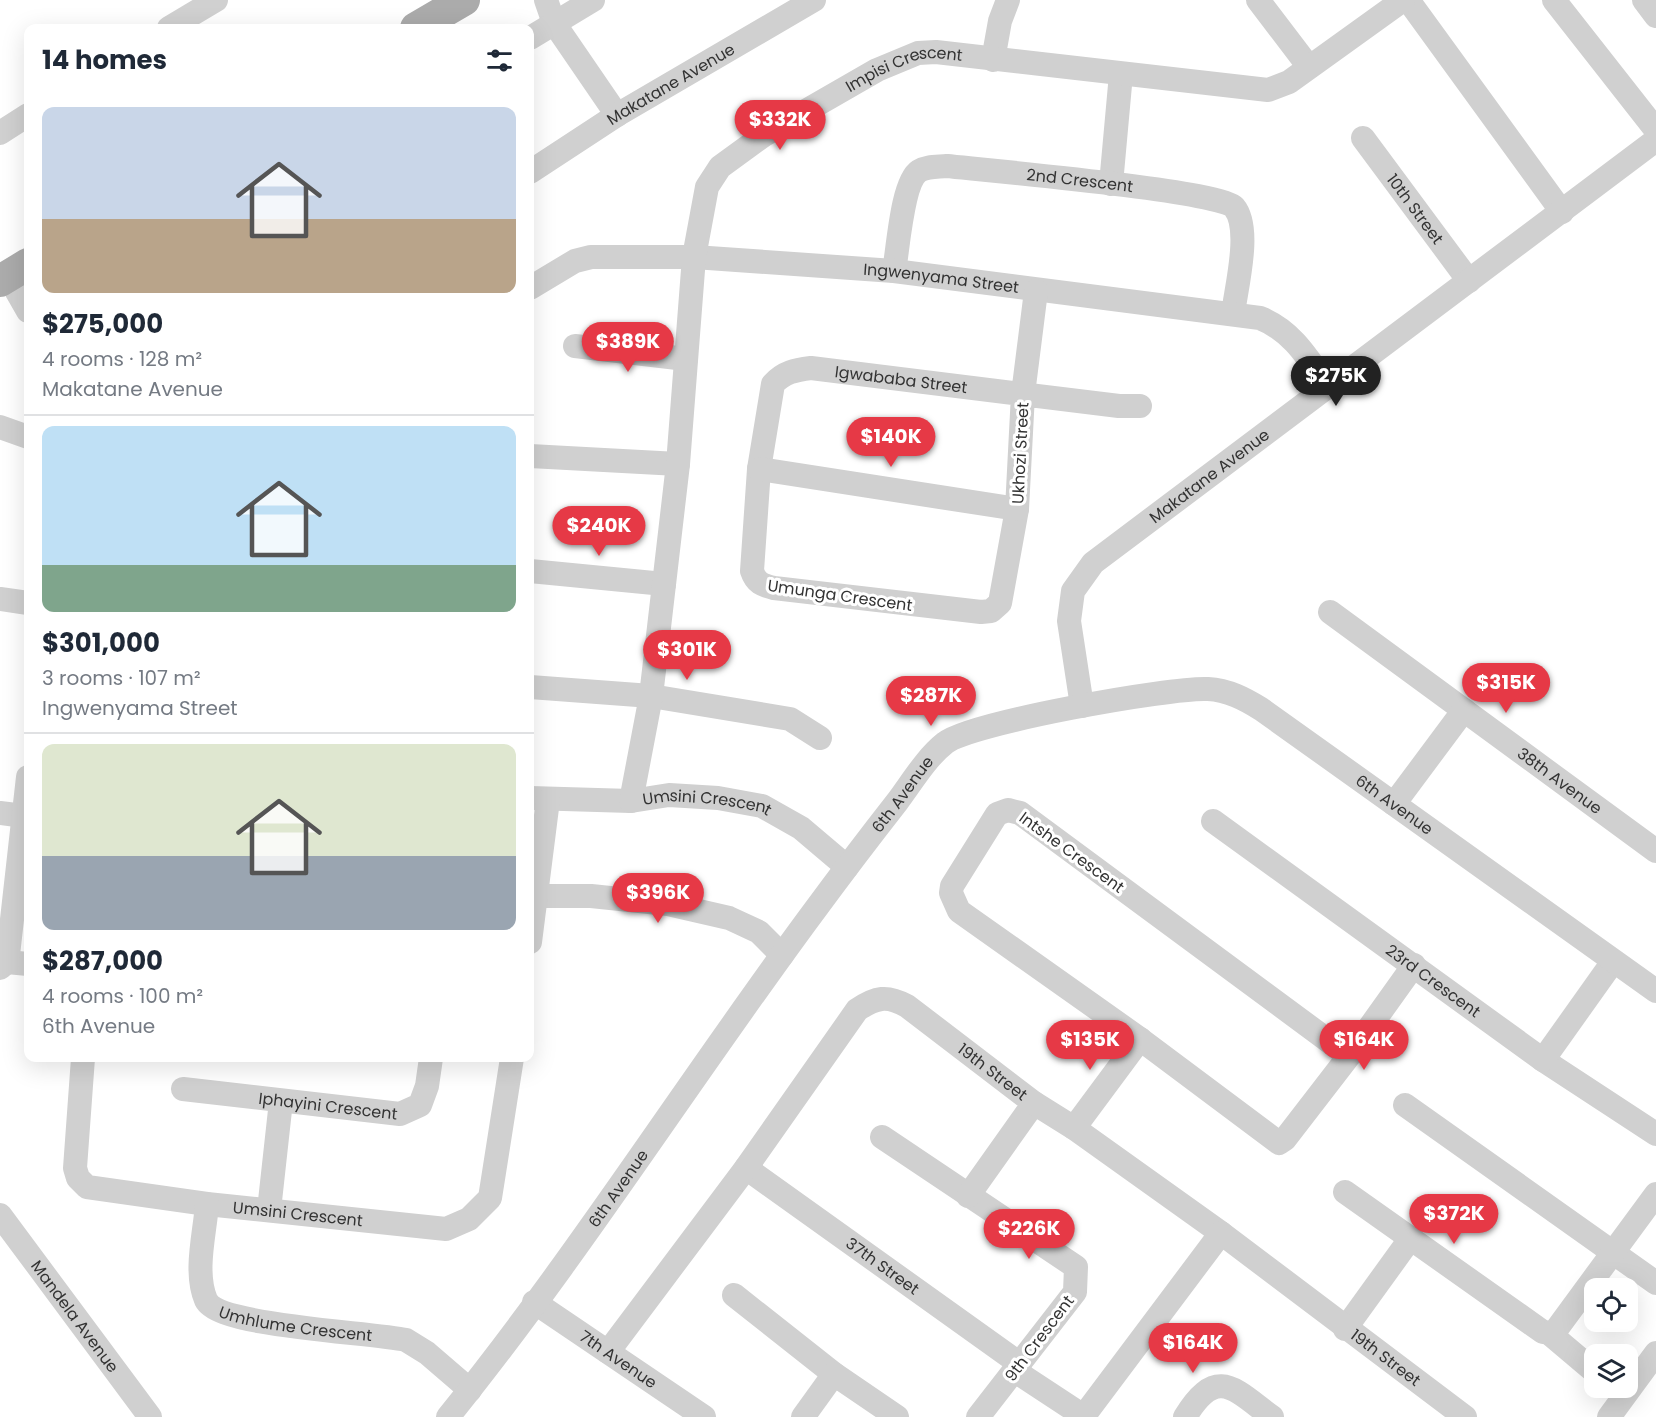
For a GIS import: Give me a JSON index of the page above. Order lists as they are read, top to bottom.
{
  "streets": {
    "street": [
      "Impisi Crescent",
      "Makatane Avenue",
      "2nd Crescent",
      "10th Street",
      "Ingwenyama Street",
      "Igwababa Street",
      "Ukhozi Street",
      "Umunga Crescent",
      "38th Avenue",
      "6th Avenue",
      "Umsini Crescent",
      "Intshe Crescent",
      "23rd Crescent",
      "19th Street",
      "Iphayini Crescent",
      "37th Street",
      "Mandela Avenue",
      "Umhlume Crescent",
      "9th Crescent",
      "7th Avenue"
    ]
  },
  "crossings": [
    ["Impisi Crescent", "Ingwenyama Street"],
    ["Impisi Crescent", "Umsini Crescent"],
    ["Makatane Avenue", "10th Street"],
    ["Makatane Avenue", "Ingwenyama Street"],
    ["Makatane Avenue", "6th Avenue"],
    ["2nd Crescent", "Ingwenyama Street"],
    ["Ingwenyama Street", "Ukhozi Street"],
    ["Igwababa Street", "Ukhozi Street"],
    ["Igwababa Street", "Umunga Crescent"],
    ["Ukhozi Street", "Umunga Crescent"],
    ["6th Avenue", "Umsini Crescent"],
    ["6th Avenue", "Umhlume Crescent"],
    ["6th Avenue", "7th Avenue"],
    ["Umsini Crescent", "Umhlume Crescent"],
    ["19th Street", "37th Street"],
    ["19th Street", "7th Avenue"],
    ["37th Street", "9th Crescent"]
  ],
  "page": {
    "heading": "14 homes",
    "list": [
      {
        "name": "$275,000",
        "note": "4 rooms · 128 m² · Makatane Avenue"
      },
      {
        "name": "$301,000",
        "note": "3 rooms · 107 m² · Ingwenyama Street"
      },
      {
        "name": "$287,000",
        "note": "4 rooms · 100 m² · 6th Avenue"
      }
    ],
    "price": [
      "$332K",
      "$389K",
      "$275K",
      "$140K",
      "$240K",
      "$301K",
      "$315K",
      "$287K",
      "$396K",
      "$135K",
      "$164K",
      "$372K",
      "$226K",
      "$164K"
    ]
  }
}
